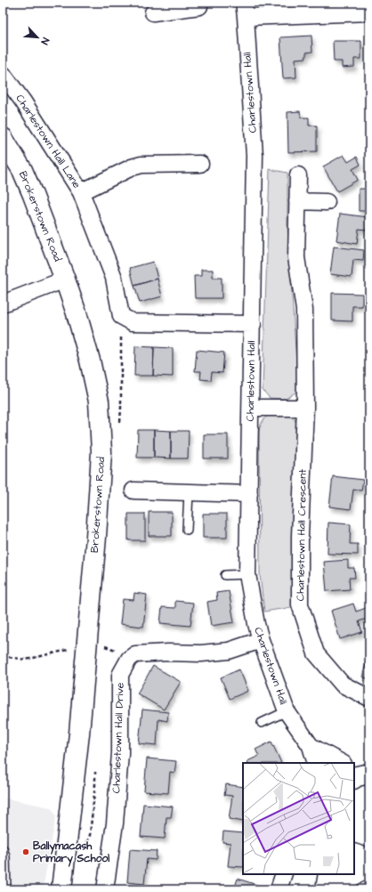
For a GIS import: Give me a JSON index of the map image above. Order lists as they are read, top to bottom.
{
  "streets": {
    "street": [
      "Charlestown Hall",
      "Charlestown Hall Lane",
      "Brokerstown Road",
      "Charlestown Hall Crescent",
      "Charlestown Hall Drive"
    ]
  },
  "crossings": [
    ["Charlestown Hall", "Charlestown Hall Lane"],
    ["Charlestown Hall", "Charlestown Hall Drive"]
  ],
  "places": ["Ballymacash Primary School"],
  "north": "bottom right"
}
